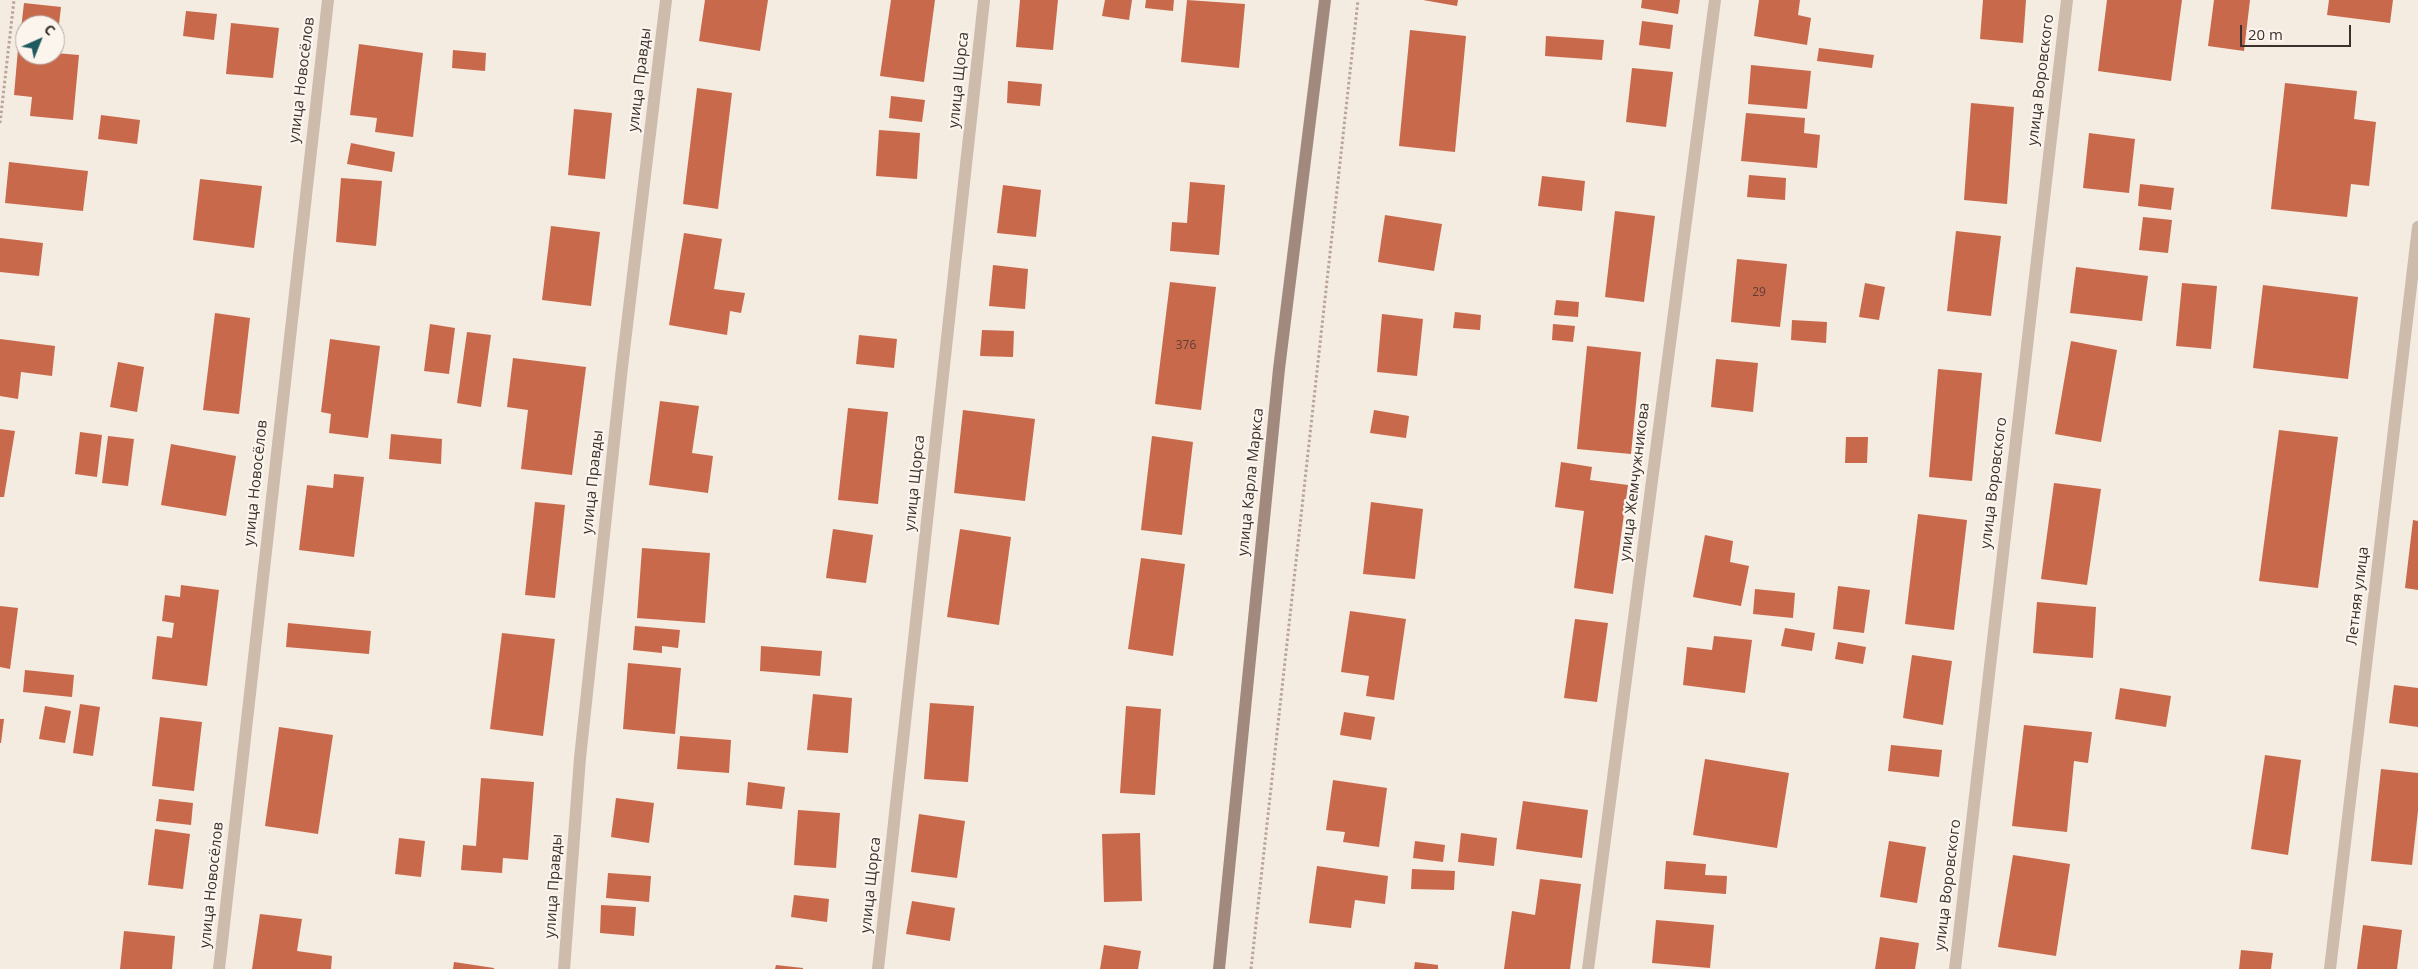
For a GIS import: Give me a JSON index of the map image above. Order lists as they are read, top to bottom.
{
  "streets": {
    "main road": ["улица Карла Маркса"],
    "street": [
      "улица Новосёлов",
      "улица Правды",
      "улица Щорса",
      "улица Воровского",
      "улица Жемчужникова",
      "Летняя улица"
    ]
  },
  "house_numbers": ["29", "376"],
  "scale_bar": "20 m",
  "north": "top right"
}
